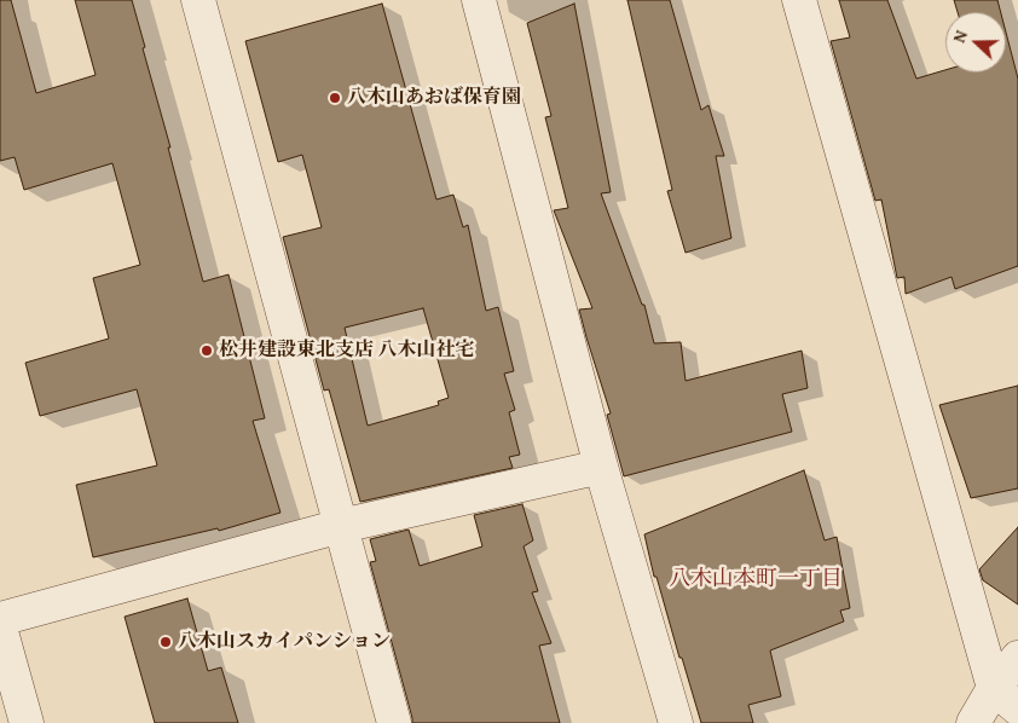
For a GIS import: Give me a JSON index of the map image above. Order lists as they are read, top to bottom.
{
  "districts": ["八木山本町一丁目"],
  "places": ["八木山あおば保育園", "松井建設東北支店 八木山社宅", "八木山スカイパンション"],
  "north": "left"
}
